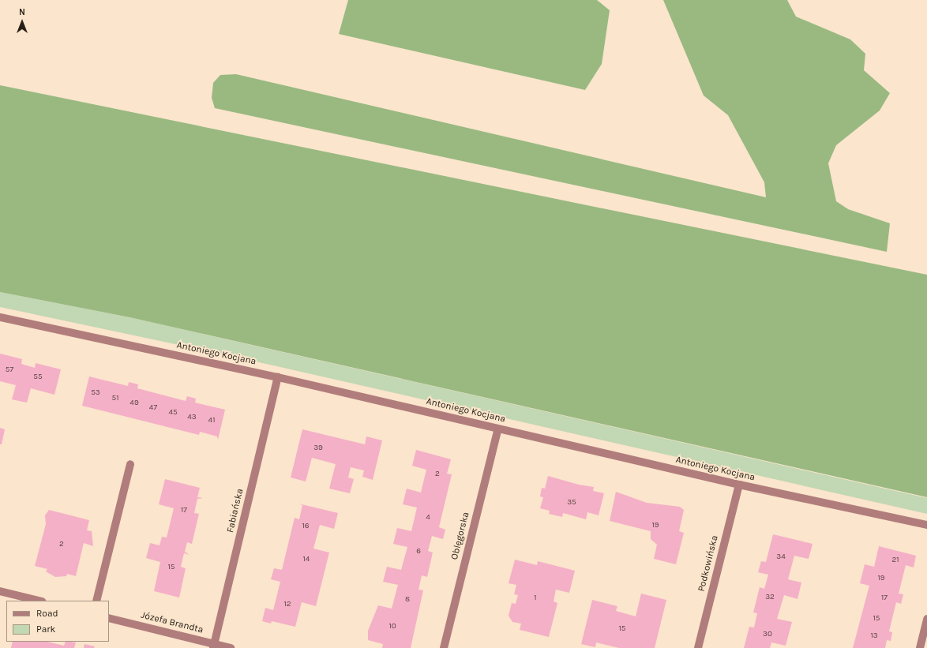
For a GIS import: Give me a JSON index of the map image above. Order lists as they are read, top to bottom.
{
  "streets": {
    "street": [
      "Antoniego Kocjana",
      "Fabiańska",
      "Oblęgorska",
      "Podkowińska",
      "Józefa Brandta"
    ]
  },
  "crossings": [
    ["Antoniego Kocjana", "Fabiańska"],
    ["Antoniego Kocjana", "Oblęgorska"],
    ["Antoniego Kocjana", "Podkowińska"],
    ["Fabiańska", "Józefa Brandta"]
  ],
  "house_numbers": [
    "57",
    "55",
    "53",
    "51",
    "49",
    "47",
    "45",
    "43",
    "41",
    "39",
    "2",
    "35",
    "17",
    "4",
    "19",
    "16",
    "2",
    "6",
    "34",
    "14",
    "21",
    "15",
    "19",
    "32",
    "1",
    "17",
    "8",
    "12",
    "15",
    "10",
    "15",
    "30",
    "13"
  ],
  "legend": ["Road", "Park"],
  "north": "top"
}
